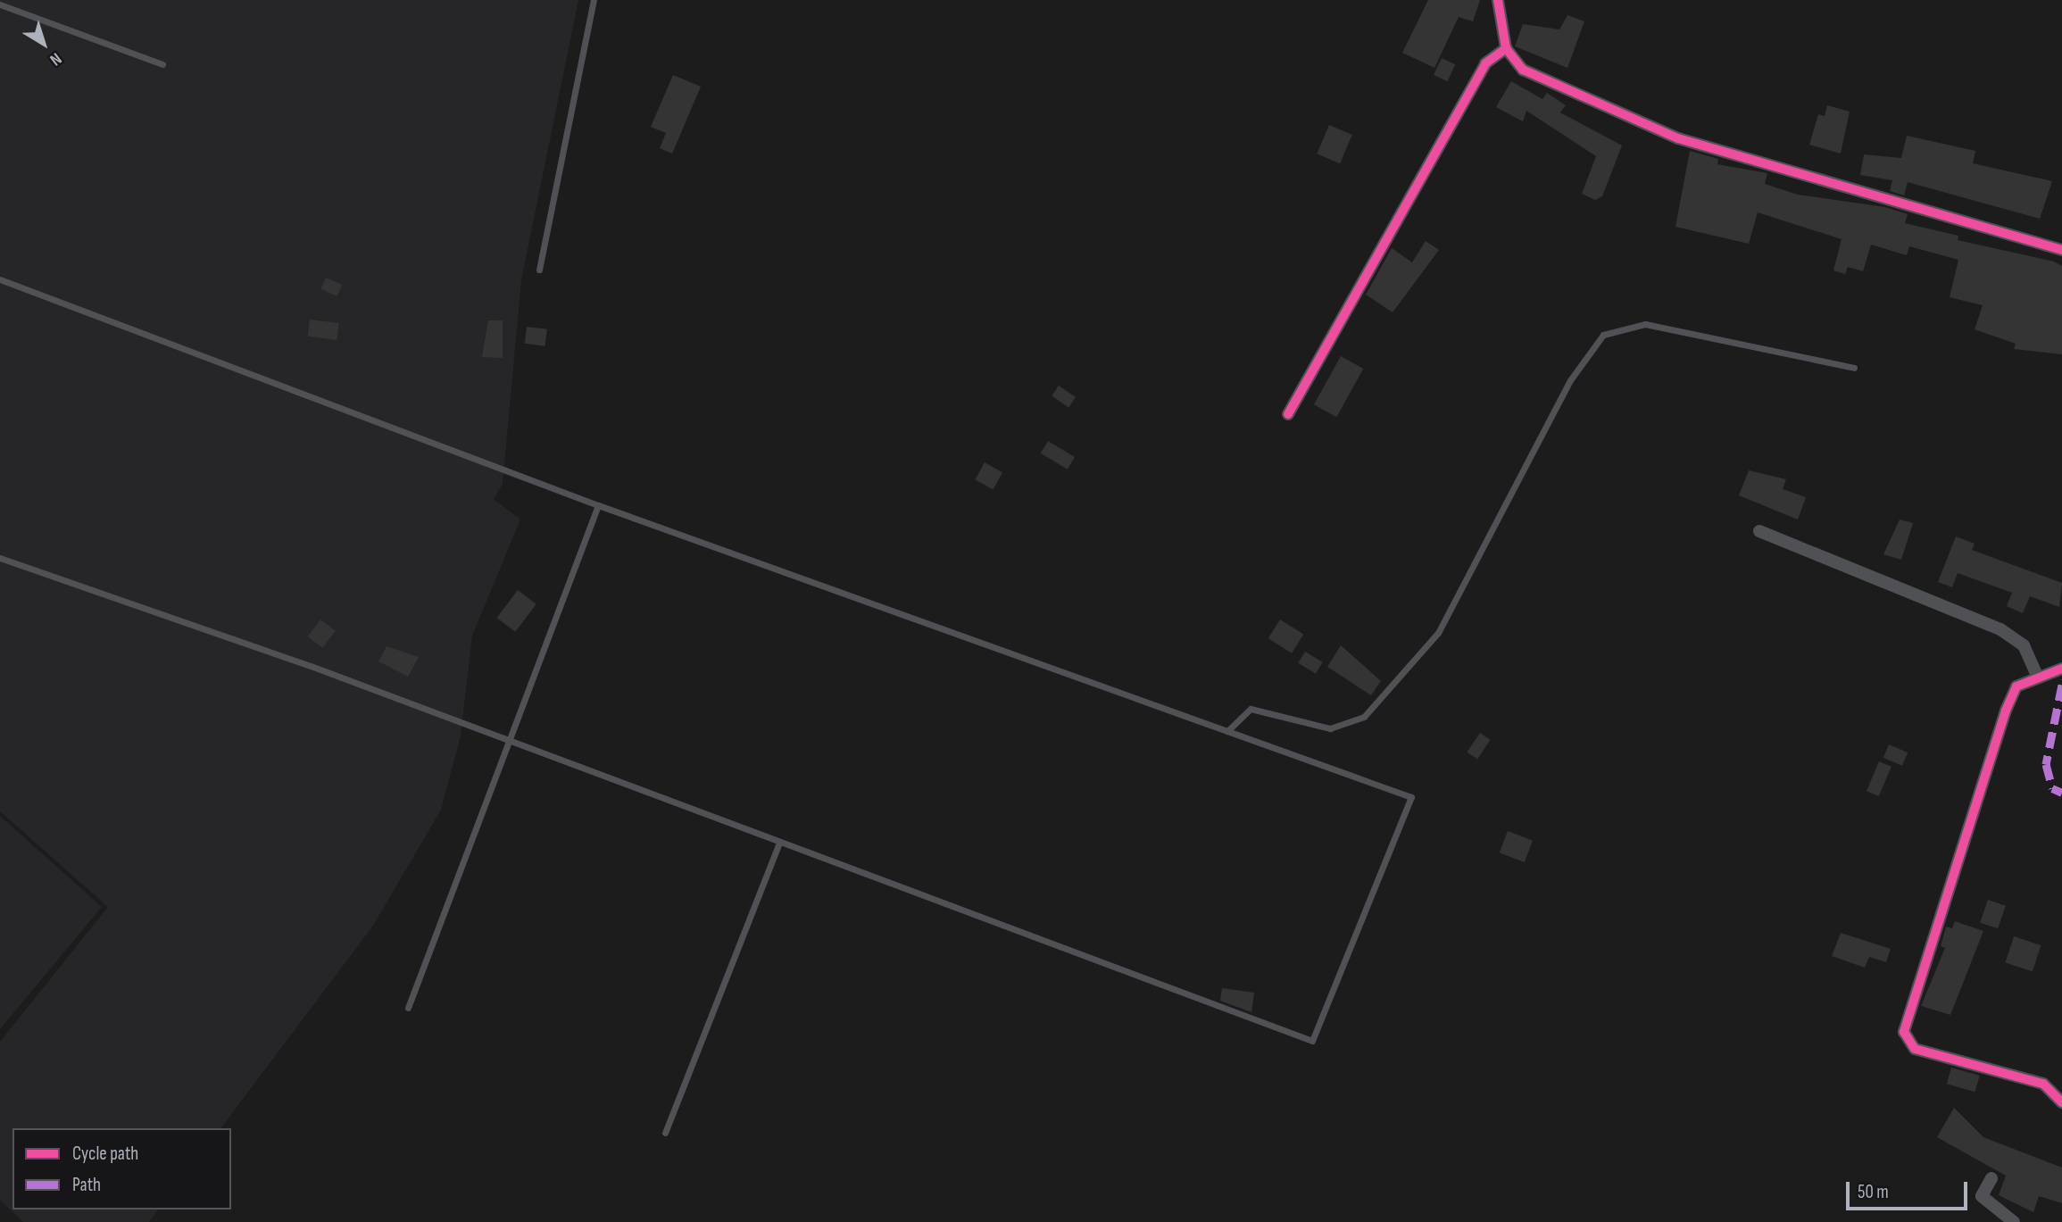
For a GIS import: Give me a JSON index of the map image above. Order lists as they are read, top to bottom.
{
  "legend": ["Cycle path", "Path"],
  "scale_bar": "50 m",
  "north": "bottom right"
}
